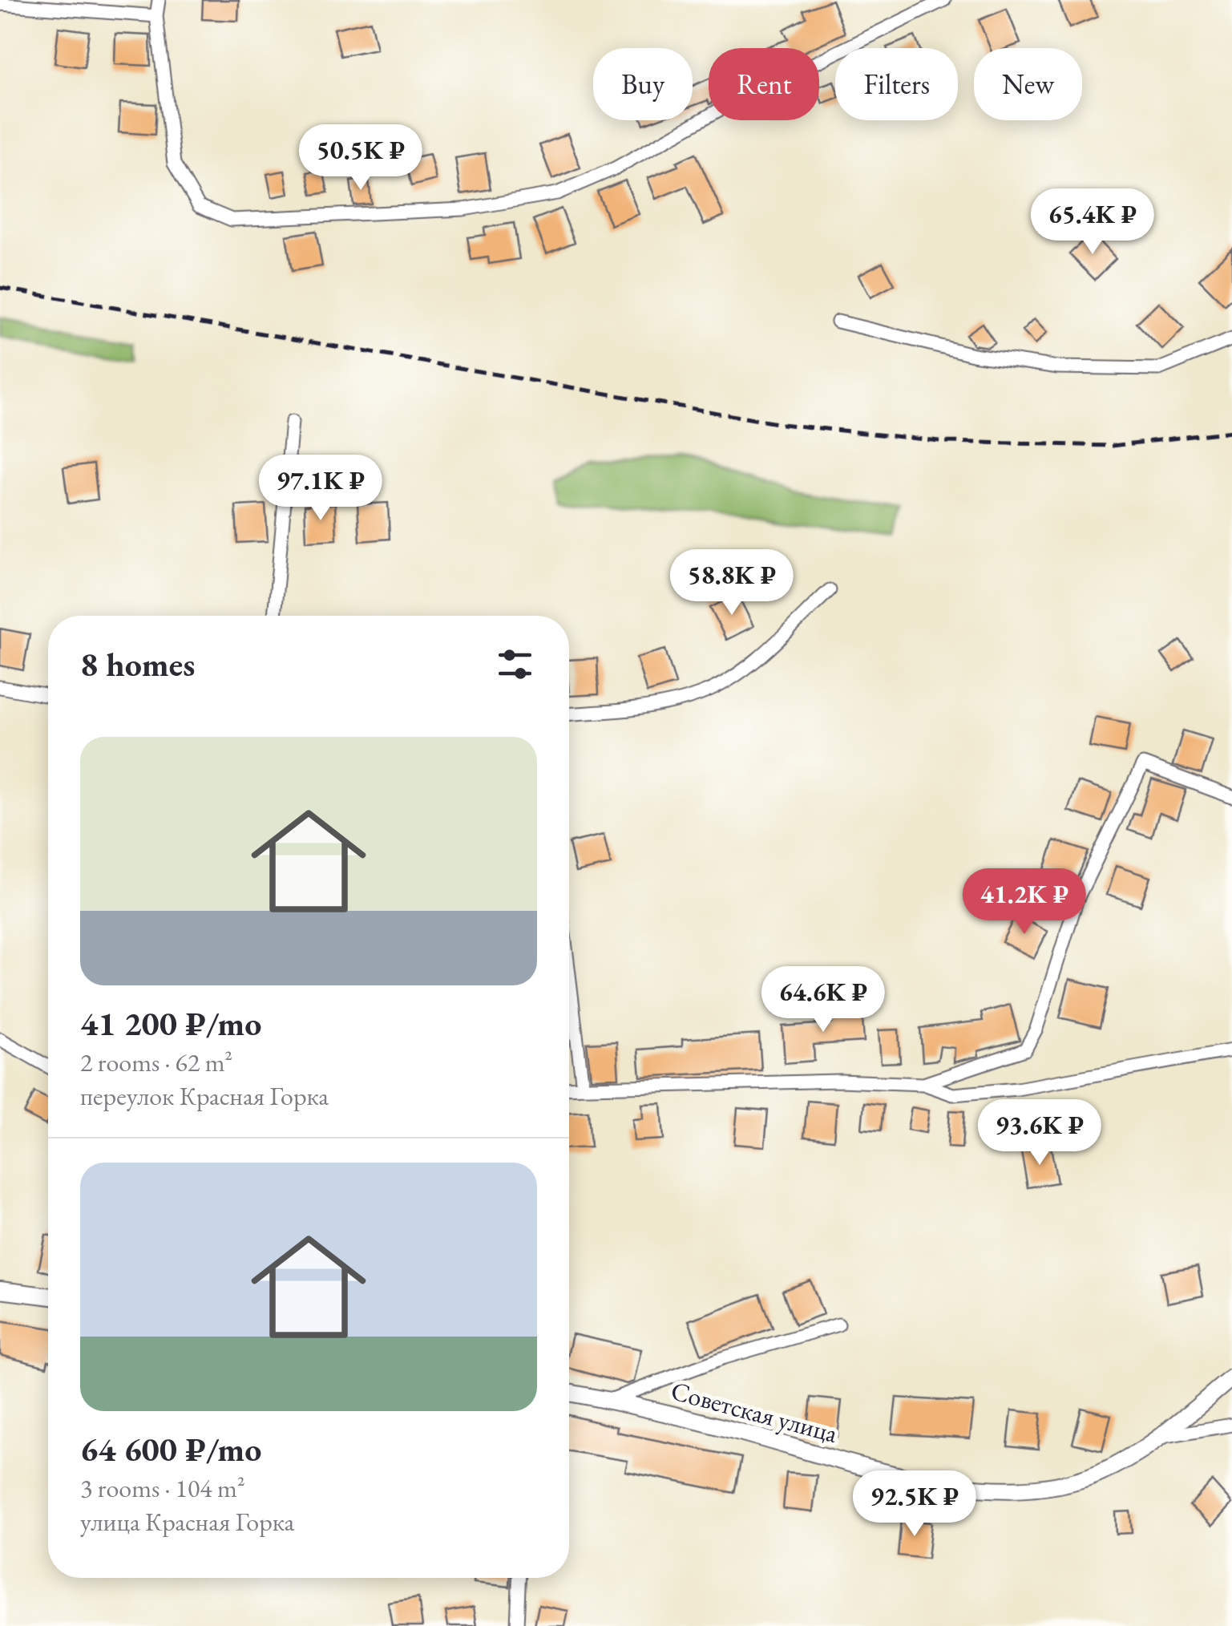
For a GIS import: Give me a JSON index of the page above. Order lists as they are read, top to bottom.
{
  "streets": {
    "main road": ["Советская улица"]
  },
  "page": {
    "chip": [
      "Buy",
      "Rent",
      "Filters",
      "New"
    ],
    "price": [
      "50.5K ₽",
      "65.4K ₽",
      "97.1K ₽",
      "58.8K ₽",
      "41.2K ₽",
      "64.6K ₽",
      "93.6K ₽",
      "92.5K ₽"
    ],
    "heading": "8 homes",
    "list": [
      {
        "name": "41 200 ₽/mo",
        "note": "2 rooms · 62 m² · переулок Красная Горка"
      },
      {
        "name": "64 600 ₽/mo",
        "note": "3 rooms · 104 m² · улица Красная Горка"
      }
    ]
  }
}
